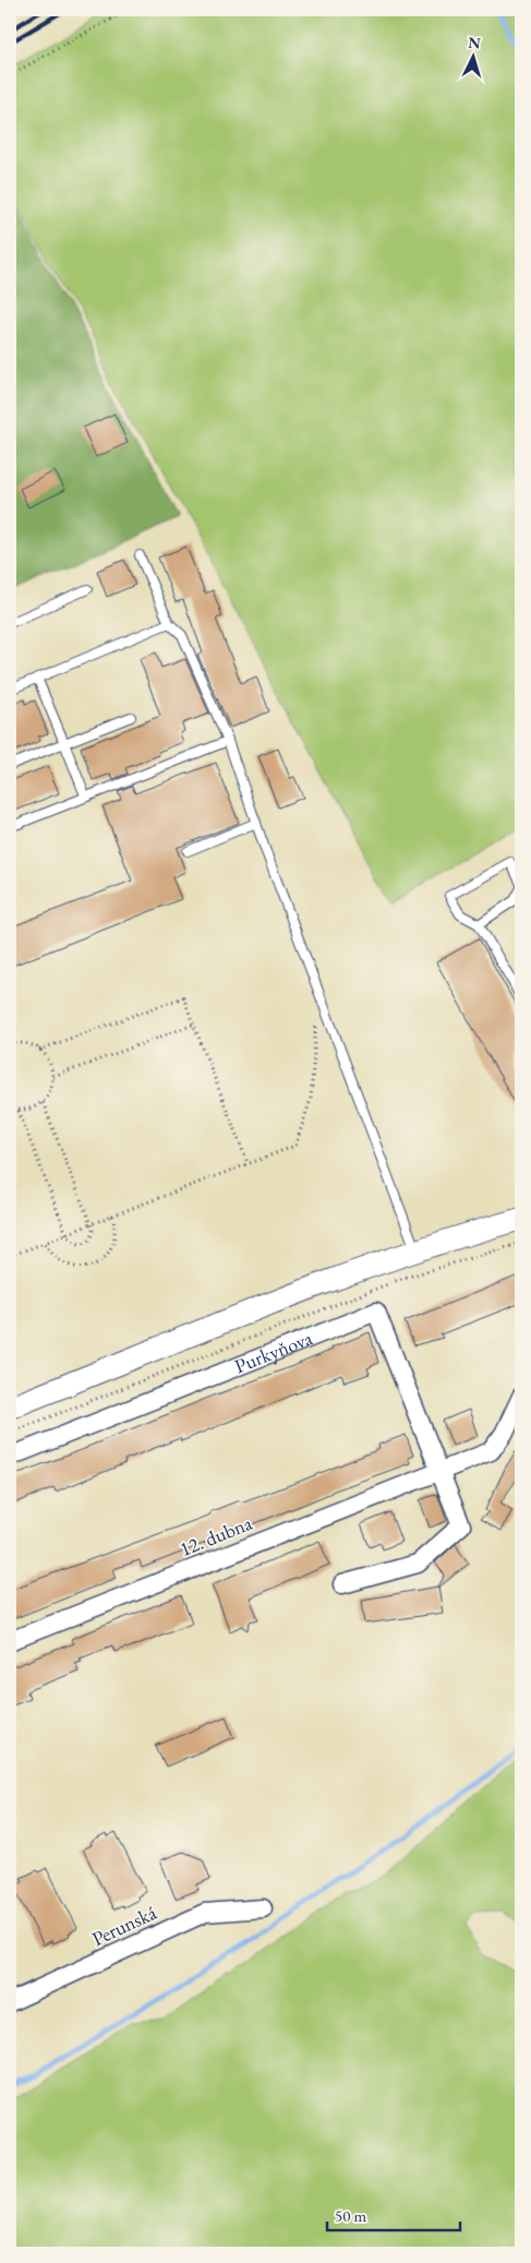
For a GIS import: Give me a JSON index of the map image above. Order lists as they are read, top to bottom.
{
  "streets": {
    "street": ["Purkyňova", "12. dubna", "Perunská"]
  },
  "crossings": [
    ["Purkyňova", "12. dubna"]
  ],
  "scale_bar": "50 m",
  "north": "top"
}
